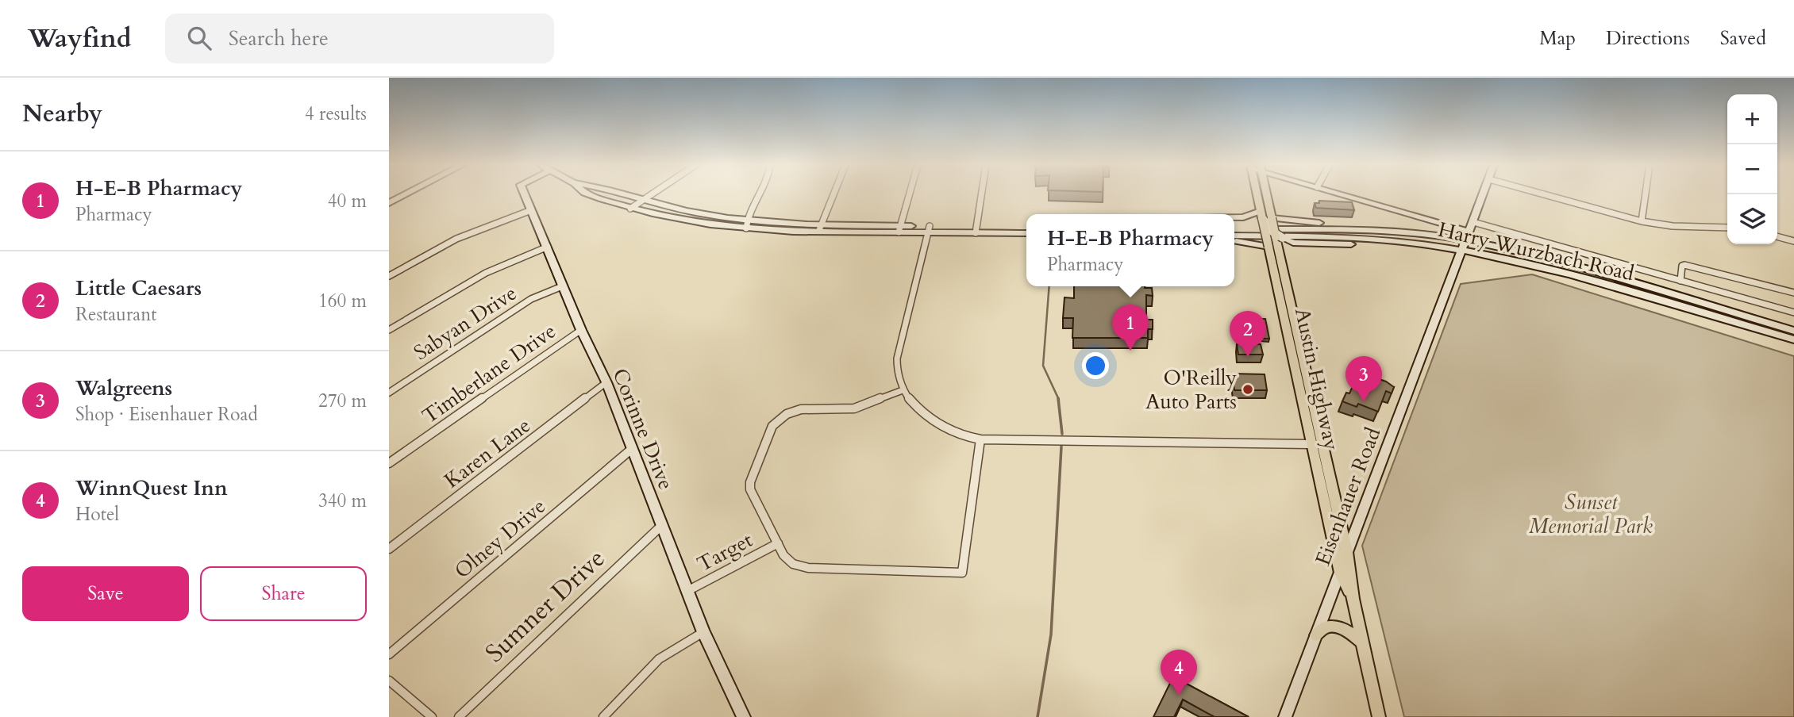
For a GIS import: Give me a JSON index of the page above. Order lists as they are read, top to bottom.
{
  "streets": {
    "main road": [
      "Harry Wurzbach Road",
      "Austin Highway",
      "Corinne Drive",
      "Eisenhauer Road"
    ],
    "street": [
      "Sabyan Drive",
      "Timberlane Drive",
      "Karen Lane",
      "Olney Drive",
      "Target",
      "Sumner Drive"
    ]
  },
  "crossings": [
    ["Harry Wurzbach Road", "Eisenhauer Road"],
    ["Sabyan Drive", "Corinne Drive"],
    ["Timberlane Drive", "Corinne Drive"],
    ["Austin Highway", "Eisenhauer Road"],
    ["Corinne Drive", "Karen Lane"],
    ["Corinne Drive", "Olney Drive"],
    ["Corinne Drive", "Target"],
    ["Corinne Drive", "Sumner Drive"]
  ],
  "parks": ["Sunset Memorial Park"],
  "places": ["O'Reilly Auto Parts"],
  "page": {
    "header": "Wayfind",
    "search": "Search here",
    "nav": ["Map", "Directions", "Saved"],
    "heading": ["Nearby", "4 results"],
    "map_buttons": ["+", "−"],
    "list": [
      {
        "mark": "1",
        "name": "H-E-B Pharmacy",
        "note": "Pharmacy",
        "value": "40 m"
      },
      {
        "mark": "2",
        "name": "Little Caesars",
        "note": "Restaurant",
        "value": "160 m"
      },
      {
        "mark": "3",
        "name": "Walgreens",
        "note": "Shop · Eisenhauer Road",
        "value": "270 m"
      },
      {
        "mark": "4",
        "name": "WinnQuest Inn",
        "note": "Hotel",
        "value": "340 m"
      }
    ],
    "popup": ["H-E-B Pharmacy", "Pharmacy"],
    "pins": [
      "1",
      "2",
      "3",
      "4"
    ],
    "buttons": ["Save", "Share"]
  }
}
